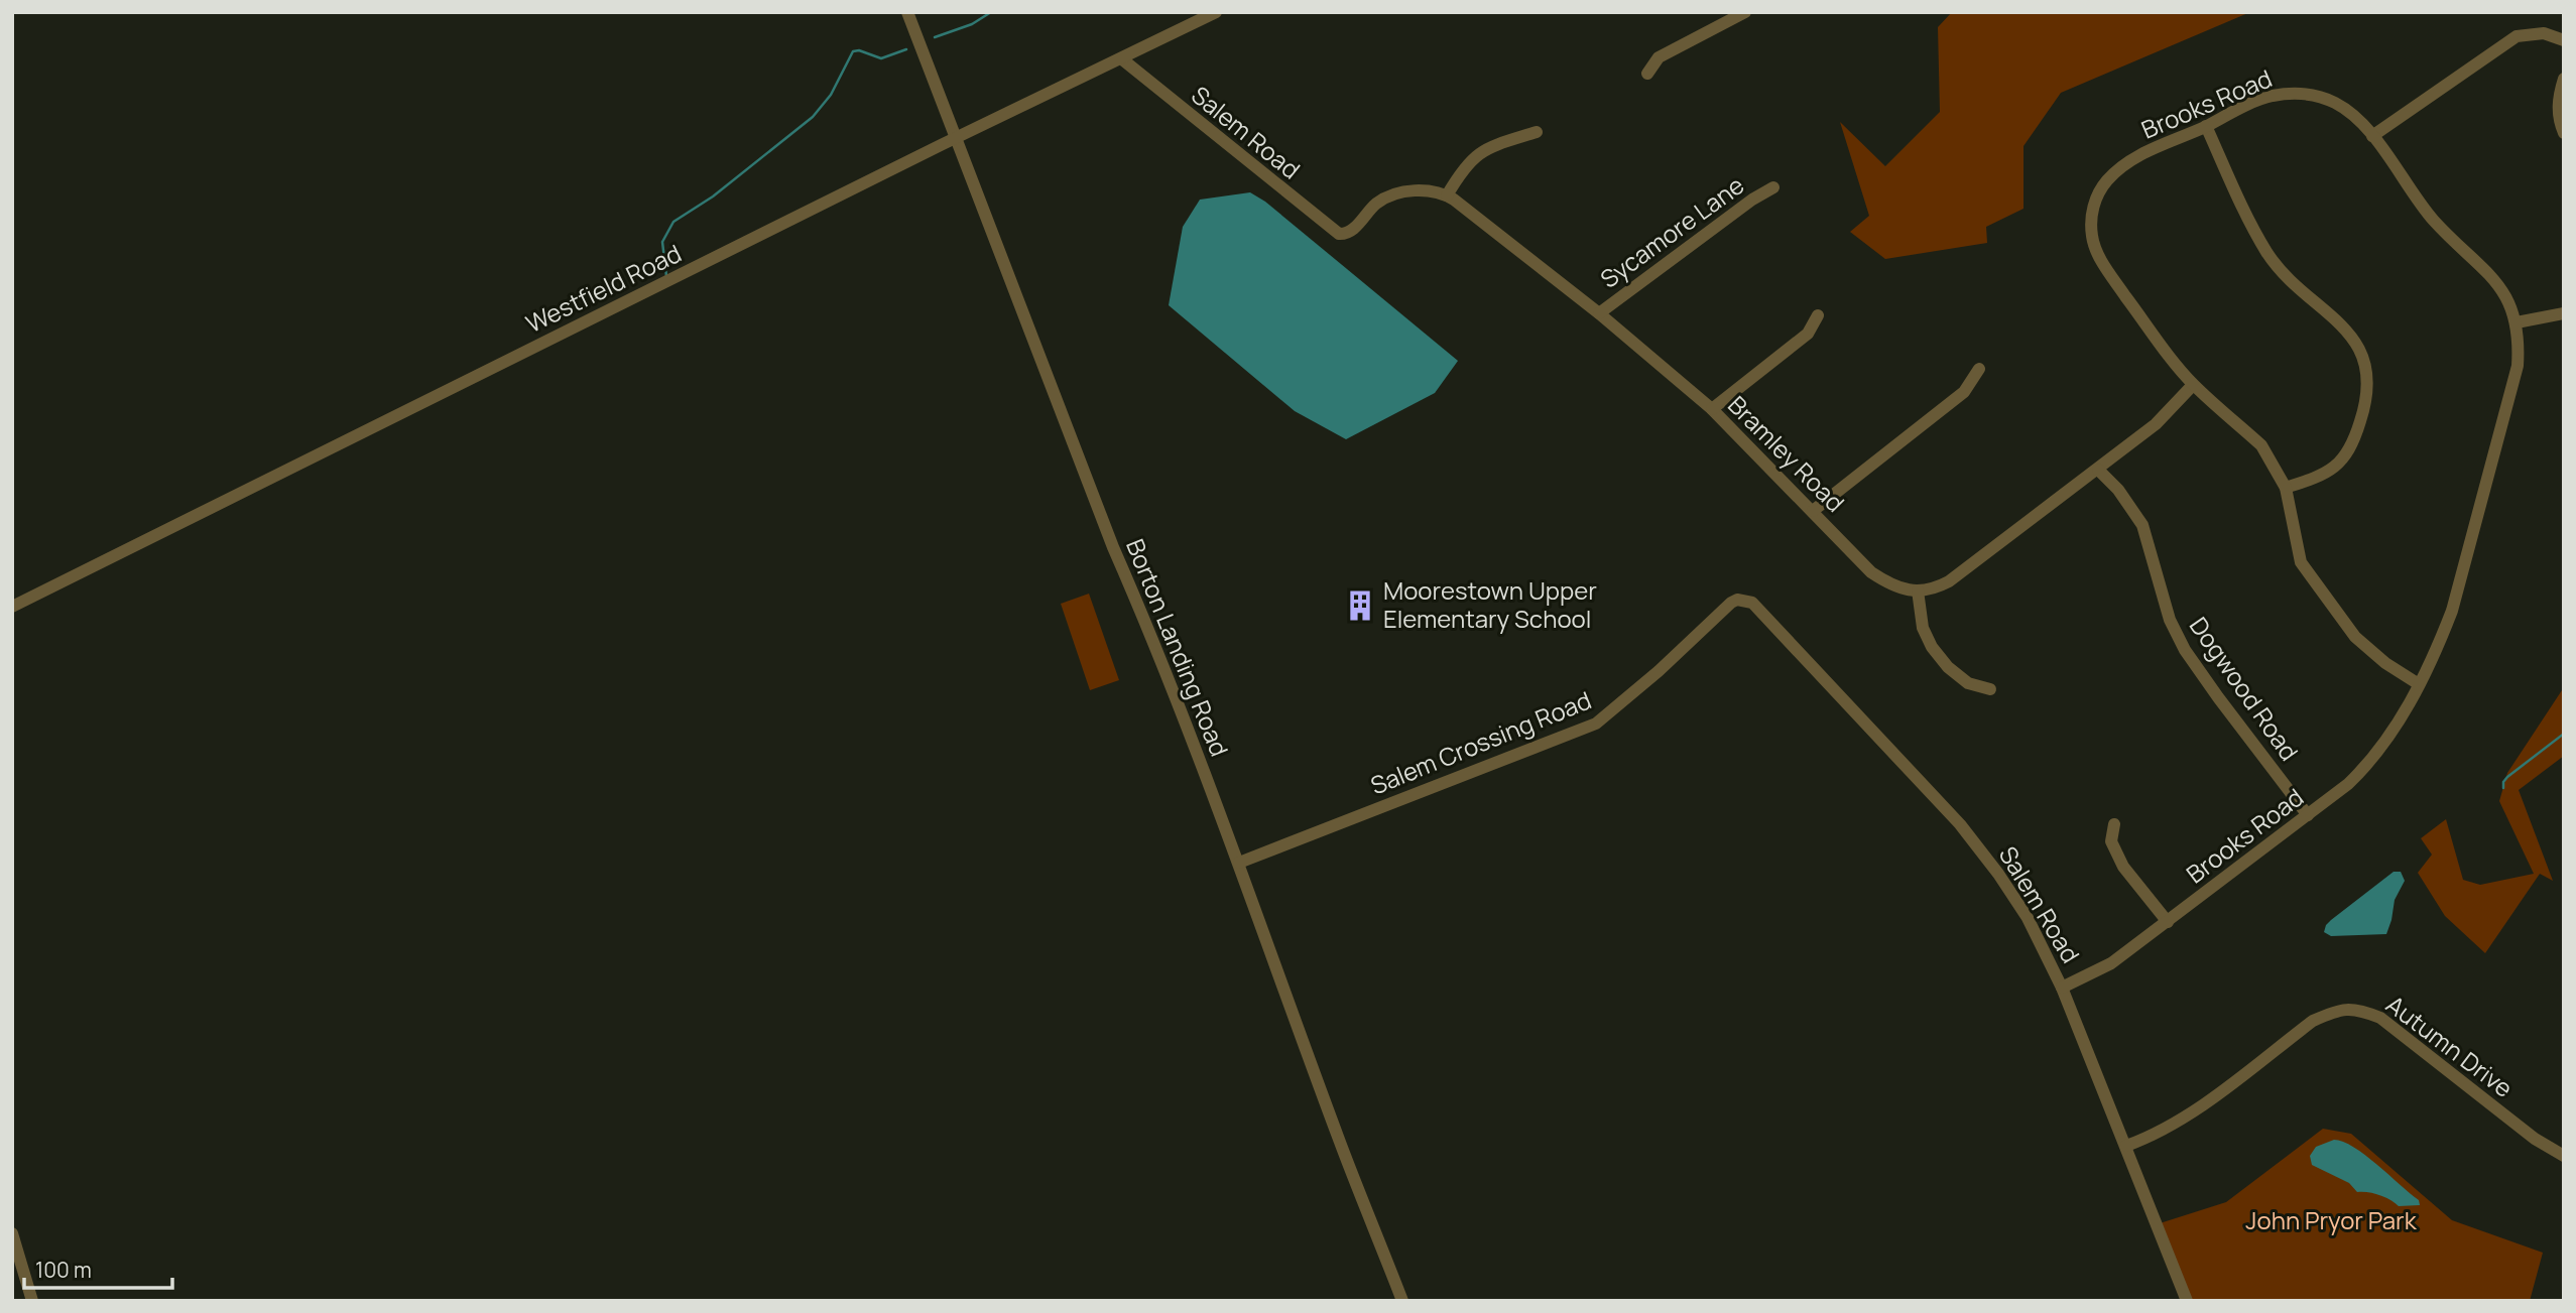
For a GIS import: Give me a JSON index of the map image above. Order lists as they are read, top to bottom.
{
  "streets": {
    "street": [
      "Brooks Road",
      "Salem Road",
      "Sycamore Lane",
      "Westfield Road",
      "Bramley Road",
      "Borton Landing Road",
      "Dogwood Road",
      "Salem Crossing Road",
      "Autumn Drive"
    ]
  },
  "crossings": [
    ["Brooks Road", "Salem Road"],
    ["Brooks Road", "Dogwood Road"],
    ["Salem Road", "Westfield Road"],
    ["Salem Road", "Bramley Road"],
    ["Salem Road", "Salem Crossing Road"],
    ["Salem Road", "Autumn Drive"],
    ["Sycamore Lane", "Bramley Road"],
    ["Westfield Road", "Borton Landing Road"],
    ["Borton Landing Road", "Salem Crossing Road"]
  ],
  "parks": ["John Pryor Park"],
  "places": {
    "building": ["Moorestown Upper Elementary School"]
  },
  "scale_bar": "100 m"
}
